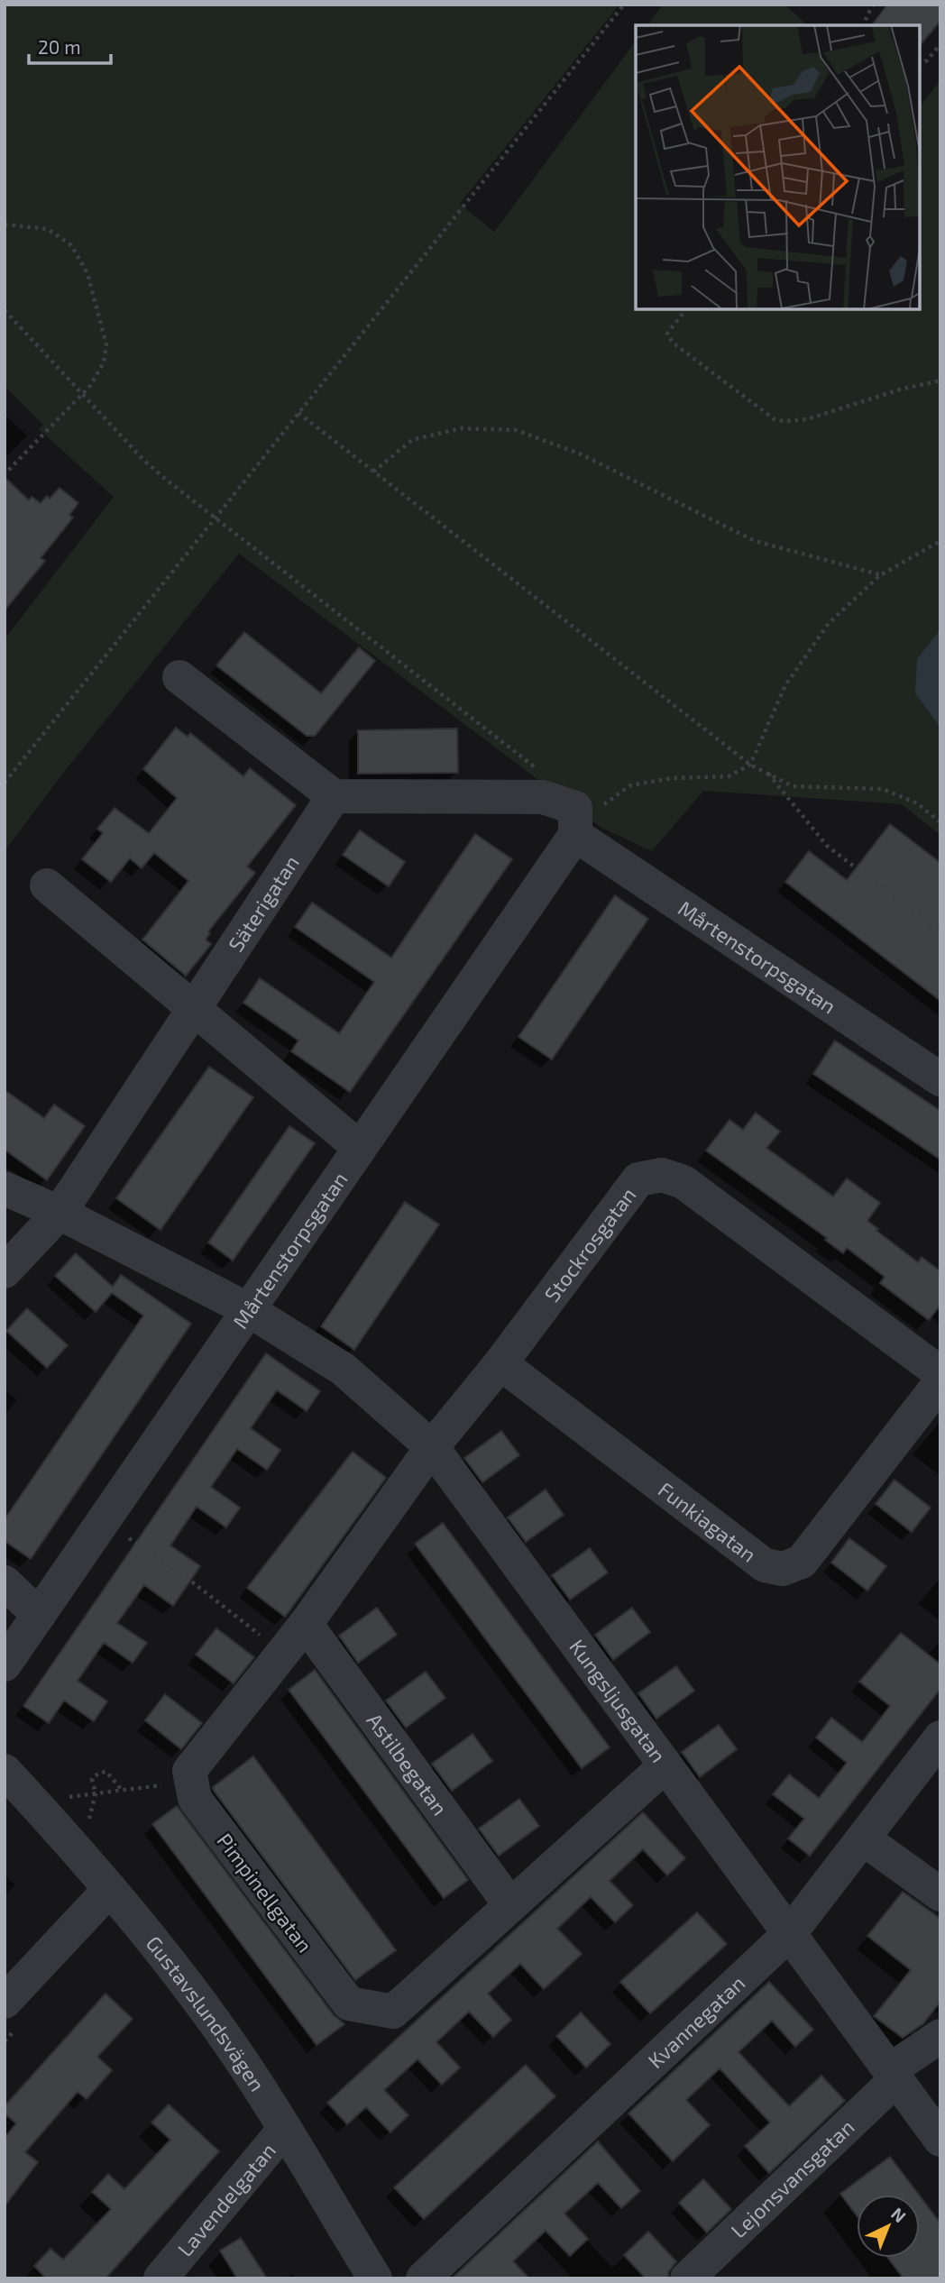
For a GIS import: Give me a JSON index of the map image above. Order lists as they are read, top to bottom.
{
  "streets": {
    "street": [
      "Säterigatan",
      "Mårtenstorpsgatan",
      "Stockrosgatan",
      "Funkiagatan",
      "Kungsljusgatan",
      "Astilbegatan",
      "Pimpinellgatan",
      "Gustavslundsvägen",
      "Kvannegatan",
      "Lejonsvansgatan",
      "Lavendelgatan"
    ]
  },
  "crossings": [
    ["Mårtenstorpsgatan", "Kungsljusgatan"],
    ["Stockrosgatan", "Funkiagatan"],
    ["Stockrosgatan", "Kungsljusgatan"],
    ["Kungsljusgatan", "Pimpinellgatan"],
    ["Kungsljusgatan", "Kvannegatan"],
    ["Kungsljusgatan", "Lejonsvansgatan"],
    ["Astilbegatan", "Pimpinellgatan"],
    ["Gustavslundsvägen", "Lavendelgatan"]
  ],
  "scale_bar": "20 m",
  "north": "top right"
}
